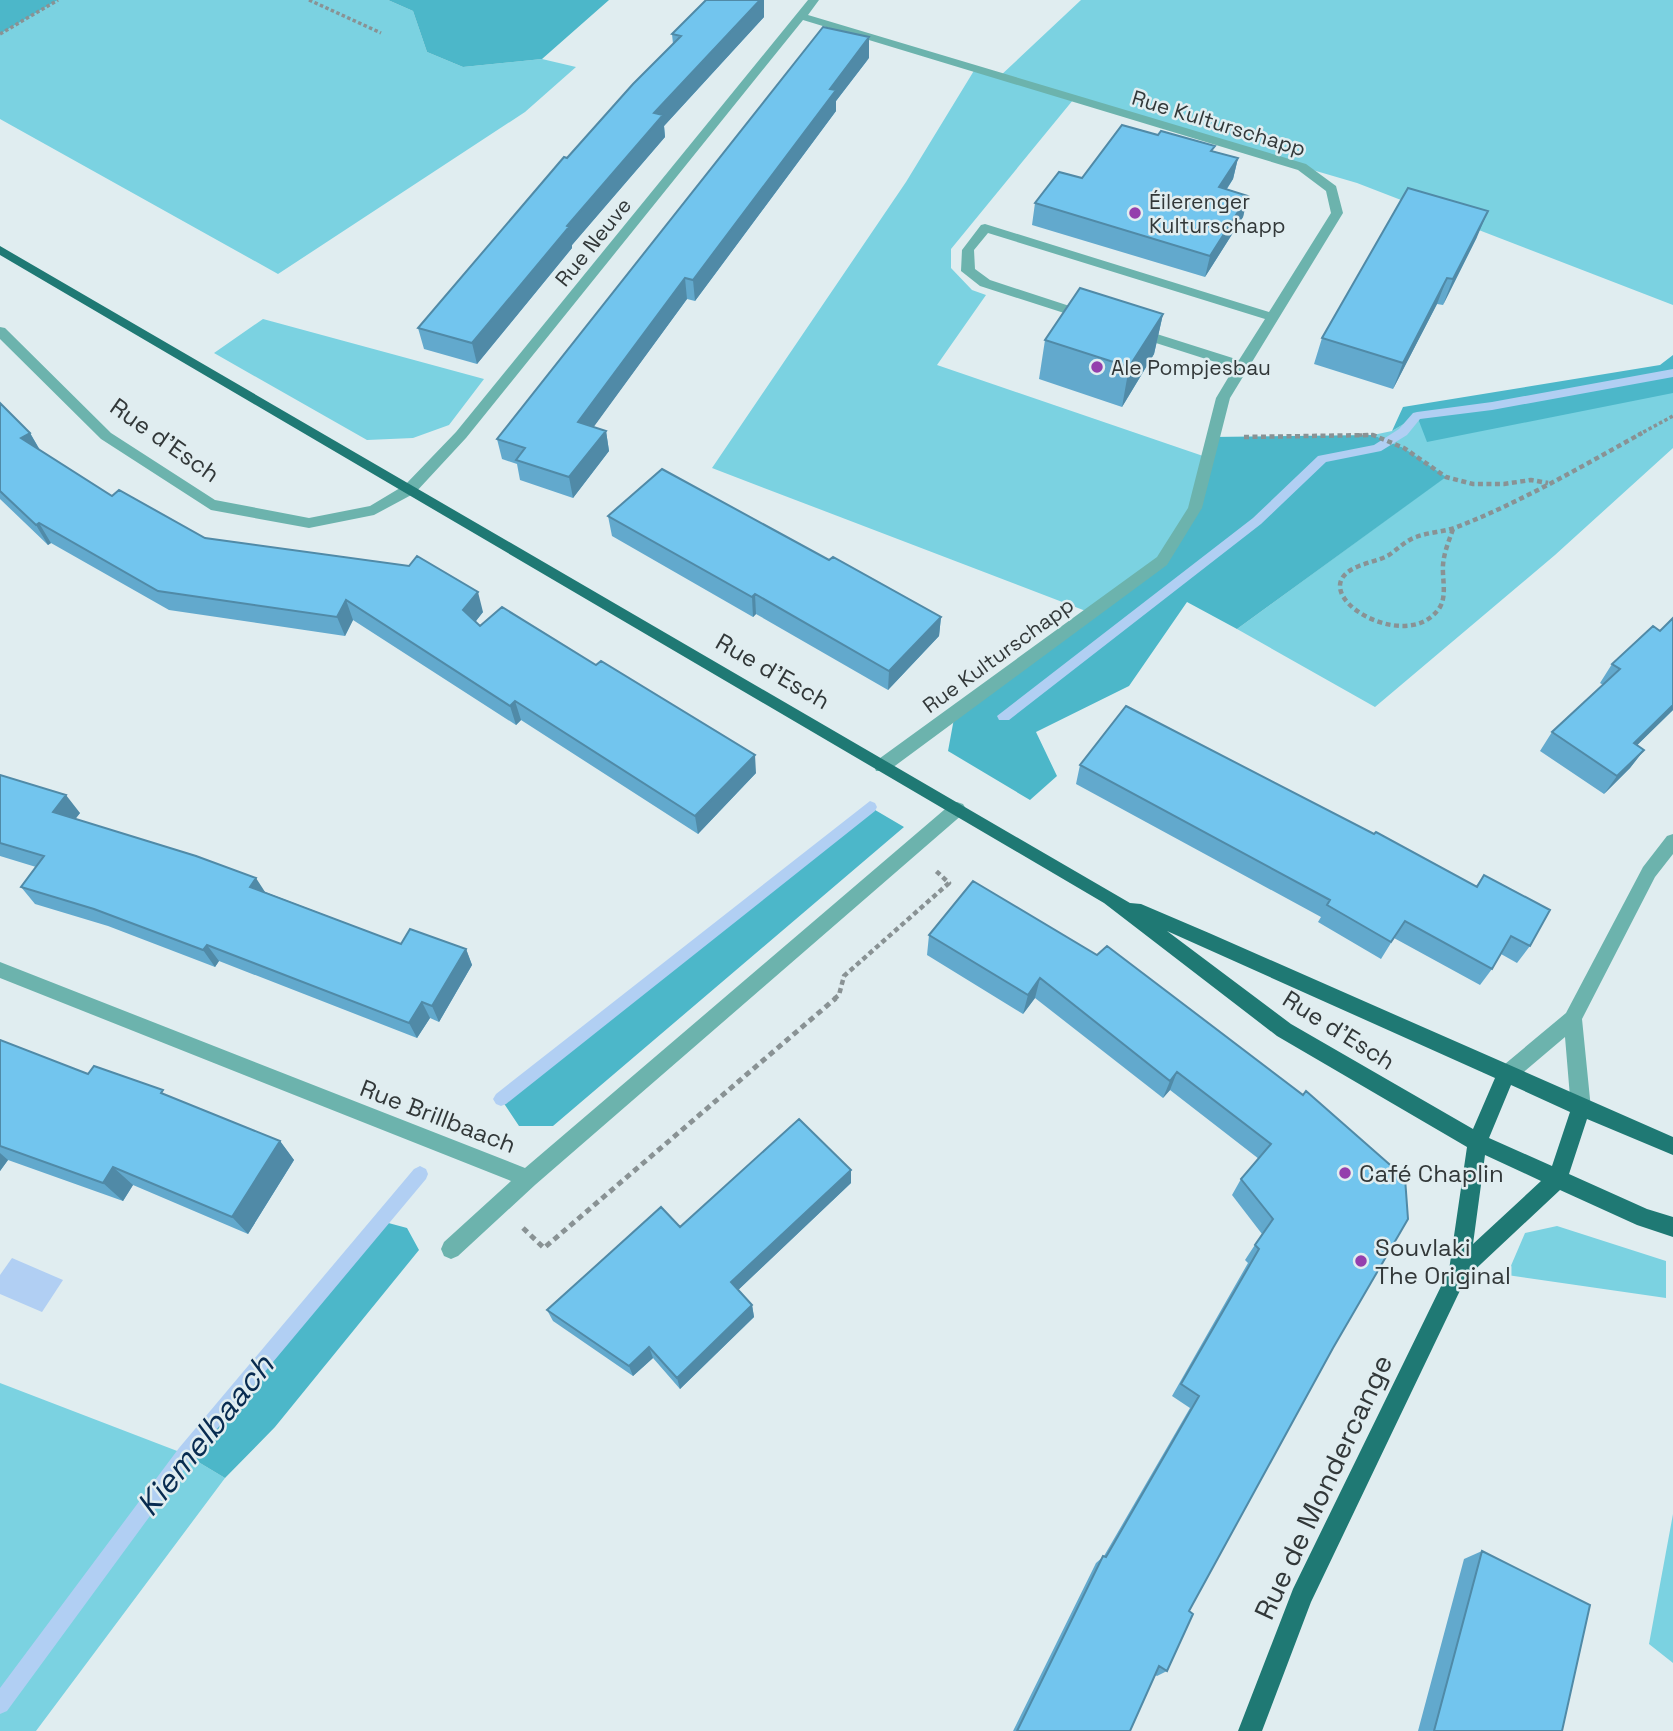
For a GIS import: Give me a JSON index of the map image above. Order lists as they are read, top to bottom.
{
  "streets": {
    "main road": ["Rue d'Esch", "Rue de Mondercange"],
    "street": ["Rue Kulturschapp", "Rue Neuve", "Rue Brillbaach"]
  },
  "crossings": [
    ["Rue Kulturschapp", "Rue Neuve"],
    ["Rue Kulturschapp", "Rue d'Esch"],
    ["Rue Neuve", "Rue d'Esch"],
    ["Rue d'Esch", "Rue Brillbaach"],
    ["Rue d'Esch", "Rue de Mondercange"]
  ],
  "water": ["Kiemelbaach"],
  "places": [
    "Éilerenger Kulturschapp",
    "Ale Pompjesbau",
    "Café Chaplin",
    "Souvlaki The Original"
  ]
}
